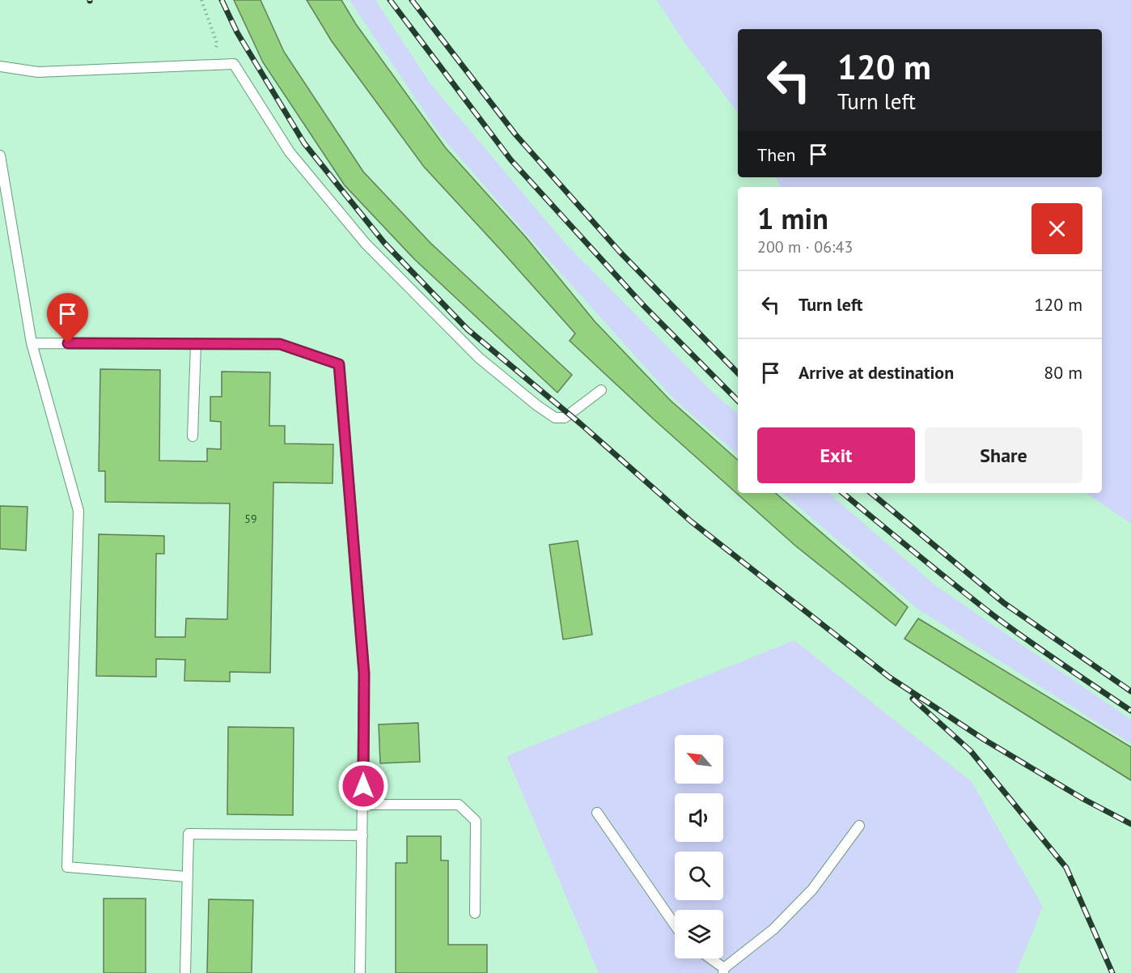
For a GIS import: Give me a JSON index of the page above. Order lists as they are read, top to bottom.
{
  "house_numbers": ["59"],
  "north": "top left",
  "page": {
    "turn": ["120 m", "Turn left"],
    "then": "Then",
    "heading": ["1 min", "200 m · 06:43"],
    "list": [
      {
        "name": "Turn left",
        "value": "120 m"
      },
      {
        "name": "Arrive at destination",
        "value": "80 m"
      }
    ],
    "buttons": ["Exit", "Share"]
  }
}
